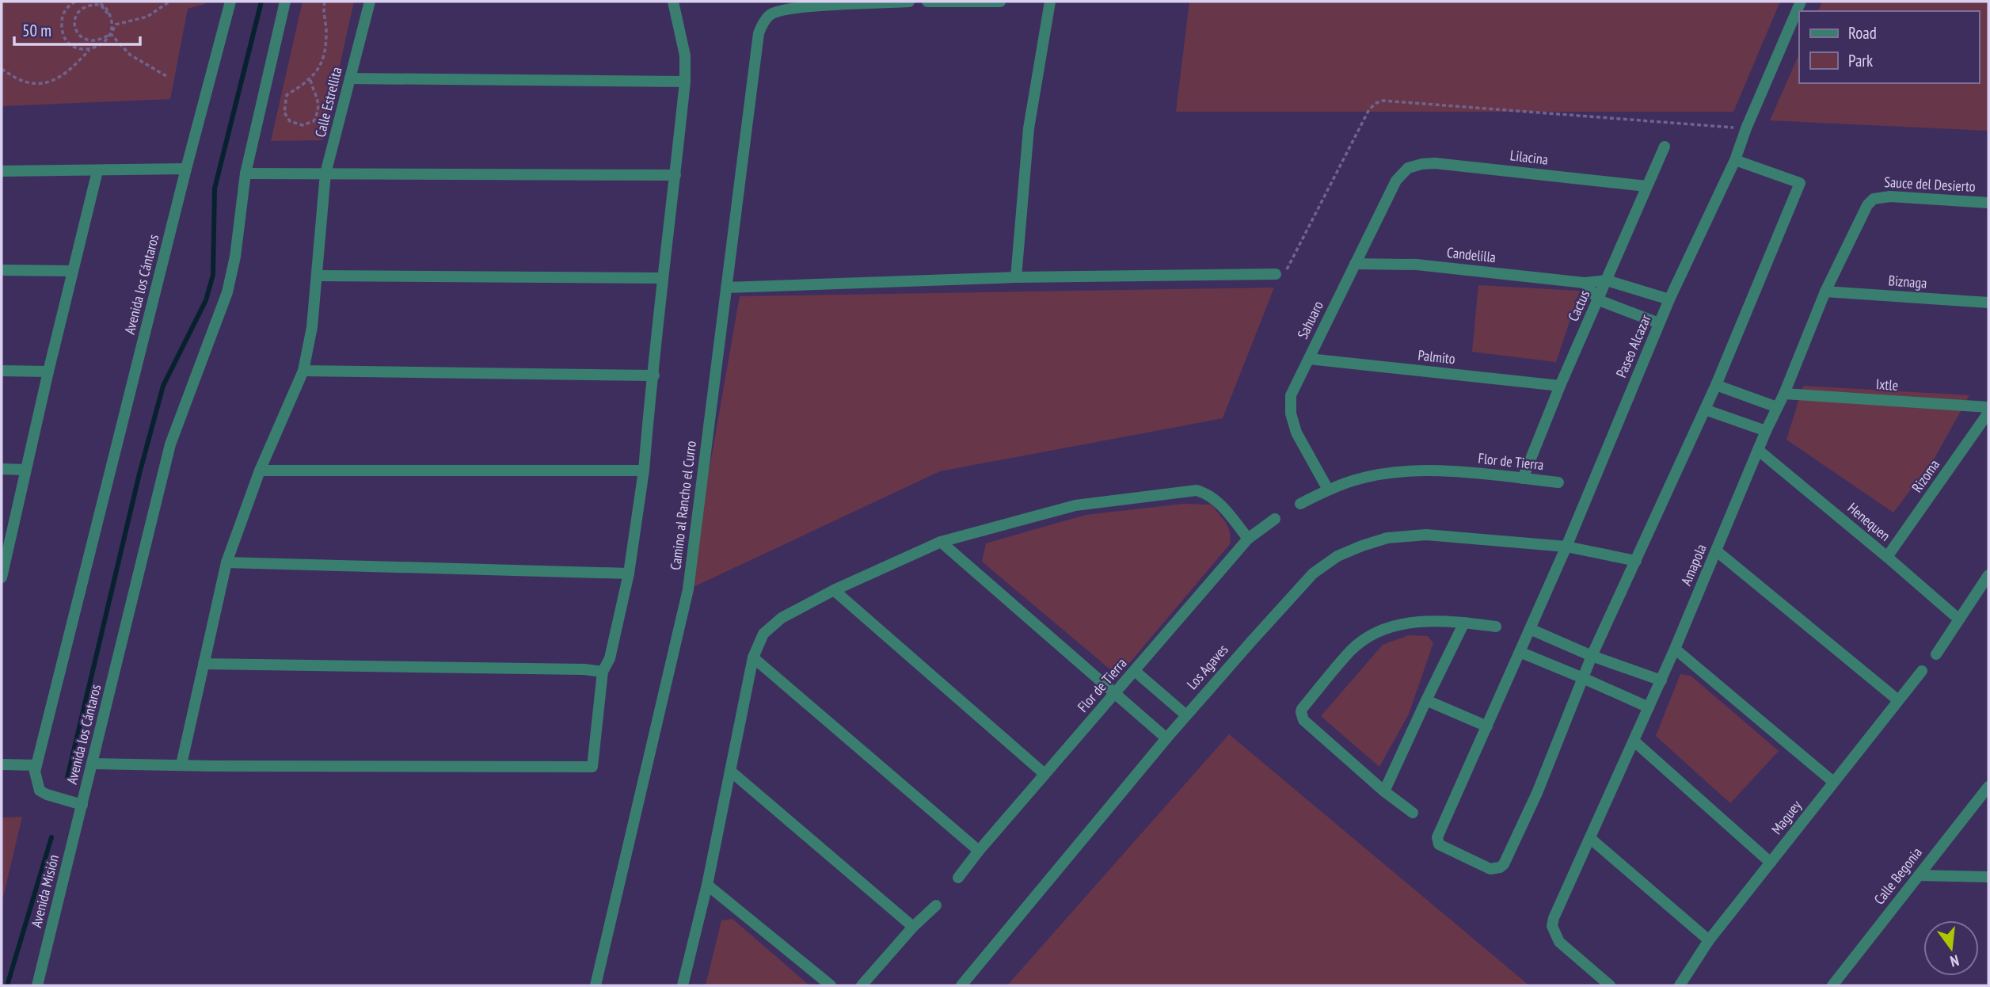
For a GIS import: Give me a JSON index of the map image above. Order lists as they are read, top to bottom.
{
  "streets": {
    "street": [
      "Calle Estrellita",
      "Lilacina",
      "Sauce del Desierto",
      "Candelilla",
      "Biznaga",
      "Avenida los Cántaros",
      "Cactus",
      "Sahuaro",
      "Paseo Alcazar",
      "Palmito",
      "Ixtle",
      "Flor de Tierra",
      "Rizoma",
      "Camino al Rancho el Curro",
      "Henequen",
      "Amapola",
      "Los Agaves",
      "Maguey",
      "Calle Begonia",
      "Avenida Misión"
    ]
  },
  "crossings": [
    ["Lilacina", "Cactus"],
    ["Lilacina", "Sahuaro"],
    ["Sauce del Desierto", "Amapola"],
    ["Candelilla", "Cactus"],
    ["Candelilla", "Sahuaro"],
    ["Biznaga", "Amapola"],
    ["Avenida los Cántaros", "Avenida Misión"],
    ["Cactus", "Palmito"],
    ["Cactus", "Flor de Tierra"],
    ["Sahuaro", "Palmito"],
    ["Sahuaro", "Flor de Tierra"],
    ["Paseo Alcazar", "Los Agaves"],
    ["Ixtle", "Amapola"],
    ["Rizoma", "Henequen"],
    ["Henequen", "Amapola"]
  ],
  "legend": ["Road", "Park"],
  "scale_bar": "50 m",
  "north": "bottom"
}
